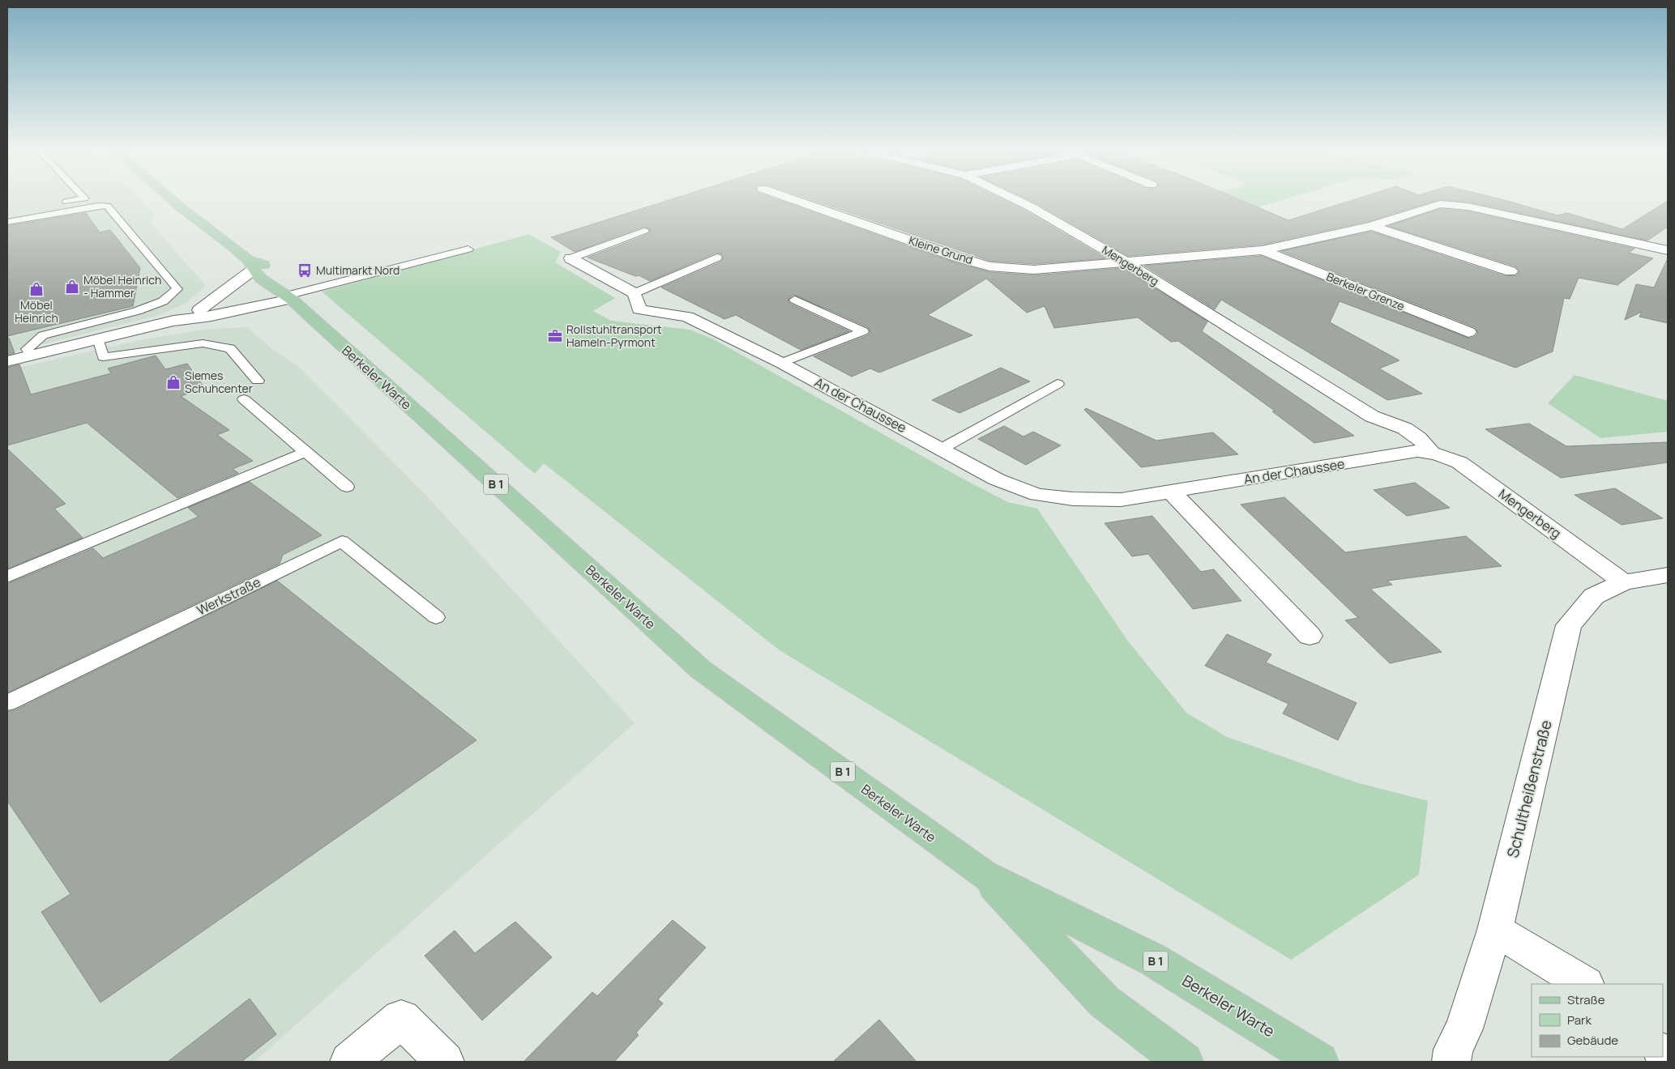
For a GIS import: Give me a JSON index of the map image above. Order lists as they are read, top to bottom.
{
  "streets": {
    "main road": ["Berkeler Warte", "B 1"],
    "street": [
      "Kleine Grund",
      "Mengerberg",
      "Berkeler Grenze",
      "An der Chaussee",
      "Schultheißenstraße"
    ],
    "lane": ["Werkstraße"]
  },
  "crossings": [
    ["Kleine Grund", "Mengerberg"],
    ["Kleine Grund", "Berkeler Grenze"],
    ["Mengerberg", "Berkeler Grenze"],
    ["Mengerberg", "An der Chaussee"],
    ["Mengerberg", "Schultheißenstraße"]
  ],
  "places": {
    "bus stop": ["Multimarkt Nord"],
    "shop": ["Möbel Heinrich - Hammer", "Möbel Heinrich", "Siemes Schuhcenter"],
    "office": ["Rollstuhltransport Hameln-Pyrmont"]
  },
  "legend": ["Straße", "Park", "Gebäude"]
}
